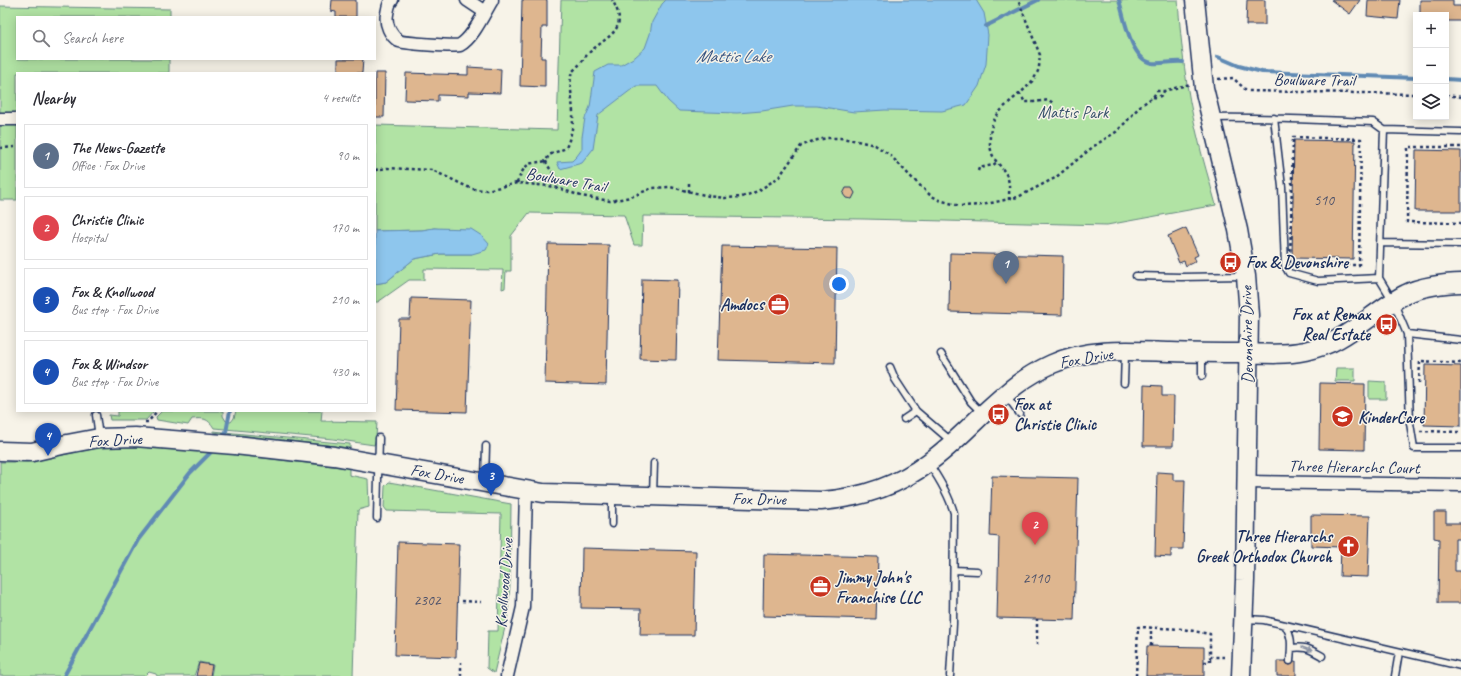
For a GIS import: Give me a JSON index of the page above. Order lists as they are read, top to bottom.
{
  "streets": {
    "street": [
      "Devonshire Drive",
      "Fox Drive",
      "Three Hierarchs Court",
      "Knollwood Drive"
    ],
    "path": ["Boulware Trail"]
  },
  "crossings": [
    ["Devonshire Drive", "Fox Drive"],
    ["Devonshire Drive", "Three Hierarchs Court"],
    ["Fox Drive", "Knollwood Drive"]
  ],
  "water": ["Mattis Lake"],
  "parks": ["Mattis Park"],
  "places": {
    "bus stop": ["Fox & Devonshire", "Fox at Remax Real Estate", "Fox at Christie Clinic"],
    "office": ["Amdocs", "Jimmy John's Franchise LLC"],
    "school or university": ["KinderCare"],
    "church": ["Three Hierarchs Greek Orthodox Church"]
  },
  "house_numbers": ["510", "2110", "2302"],
  "page": {
    "map_buttons": ["+", "−"],
    "search": "Search here",
    "heading": ["Nearby", "4 results"],
    "list": [
      {
        "mark": "1",
        "name": "The News-Gazette",
        "note": "Office · Fox Drive",
        "value": "90 m"
      },
      {
        "mark": "2",
        "name": "Christie Clinic",
        "note": "Hospital",
        "value": "170 m"
      },
      {
        "mark": "3",
        "name": "Fox & Knollwood",
        "note": "Bus stop · Fox Drive",
        "value": "210 m"
      },
      {
        "mark": "4",
        "name": "Fox & Windsor",
        "note": "Bus stop · Fox Drive",
        "value": "430 m"
      }
    ],
    "pins": [
      "1",
      "4",
      "3",
      "2"
    ]
  }
}
